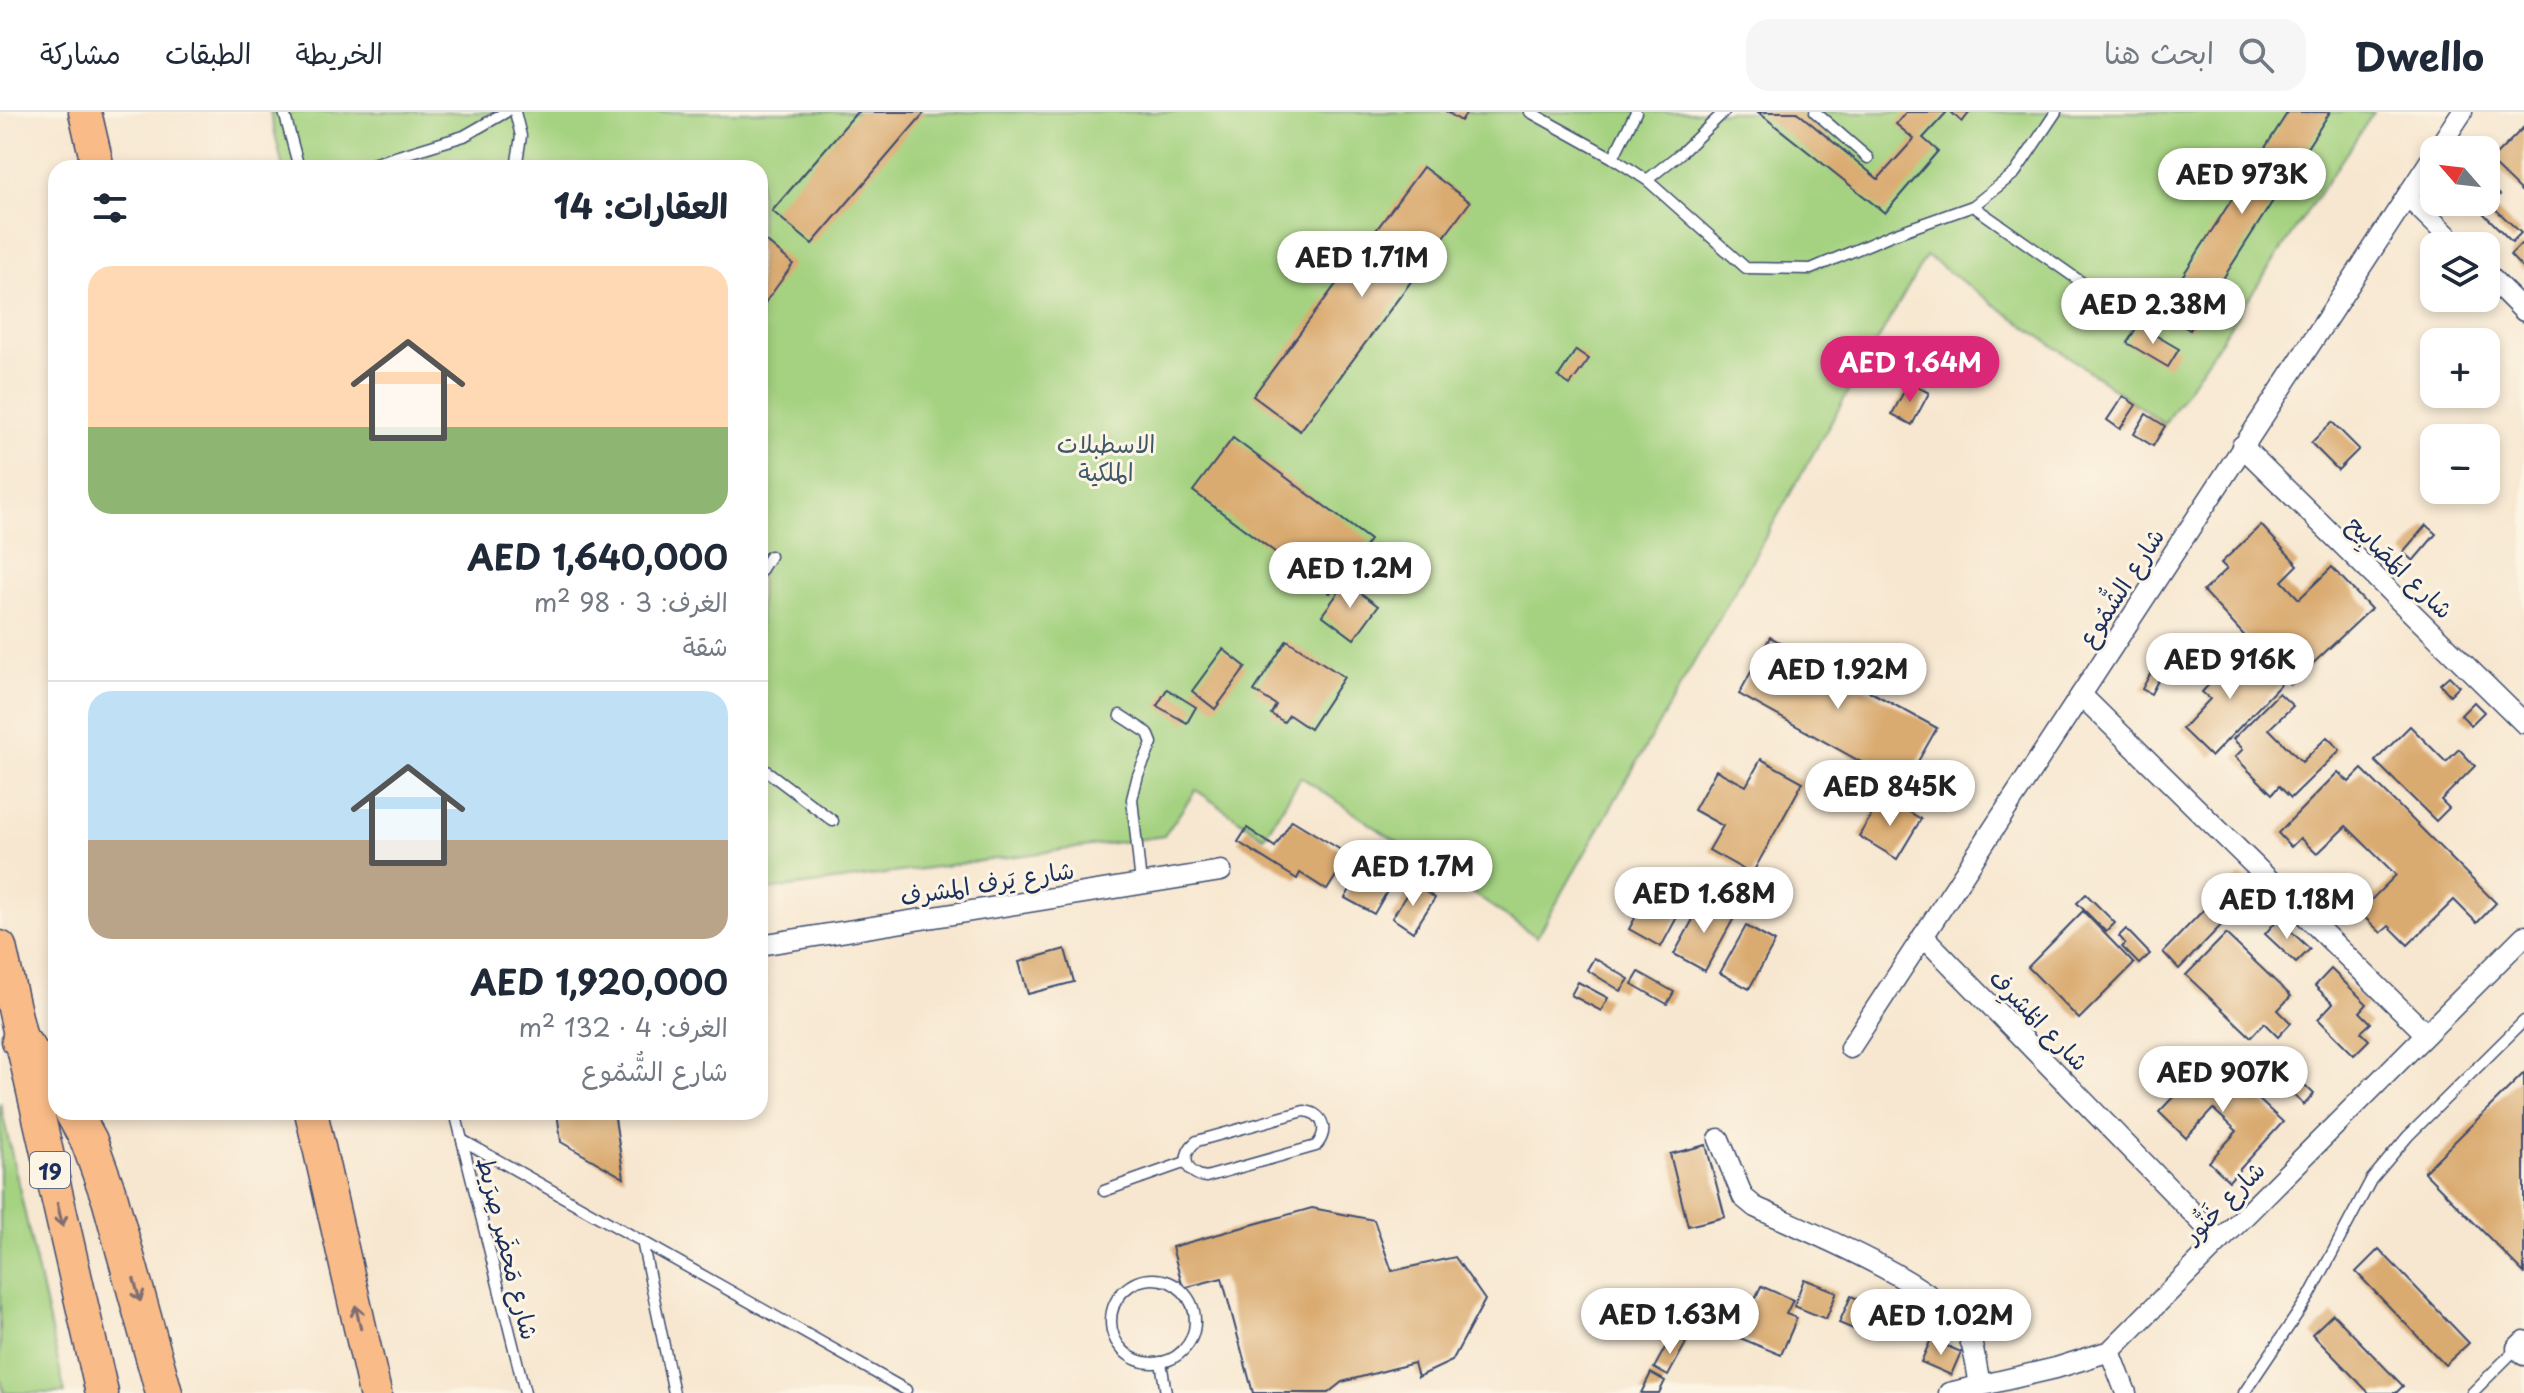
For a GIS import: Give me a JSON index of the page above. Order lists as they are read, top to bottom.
{
  "streets": {
    "main road": ["19"],
    "street": [
      "شارع المَصَابِيح",
      "شارع الشُّمُوع",
      "شارع يَرف المشرف",
      "شارع المُشرِف",
      "شارع خَنُّور"
    ],
    "lane": ["شارع مَحضَر صِرَيط"]
  },
  "crossings": [
    ["شارع المَصَابِيح", "شارع الشُّمُوع"],
    ["شارع الشُّمُوع", "شارع المُشرِف"],
    ["شارع المُشرِف", "شارع خَنُّور"]
  ],
  "parks": ["الاسطبلات الملكية"],
  "north": "top left",
  "page": {
    "header": "Dwello",
    "search": "ابحث هنا",
    "nav": ["الخريطة", "الطبقات", "مشاركة"],
    "map_buttons": ["+", "−"],
    "price": [
      "AED 973K",
      "AED 1.71M",
      "AED 2.38M",
      "AED 1.64M",
      "AED 1.2M",
      "AED 916K",
      "AED 1.92M",
      "AED 845K",
      "AED 1.7M",
      "AED 1.68M",
      "AED 1.18M",
      "AED 907K",
      "AED 1.63M",
      "AED 1.02M"
    ],
    "heading": "العقارات: 14",
    "list": [
      {
        "name": "AED 1,640,000",
        "note": "الغرف: 3 · 98 m² · شقة"
      },
      {
        "name": "AED 1,920,000",
        "note": "الغرف: 4 · 132 m² · شارع الشُّمُوع"
      }
    ]
  }
}
